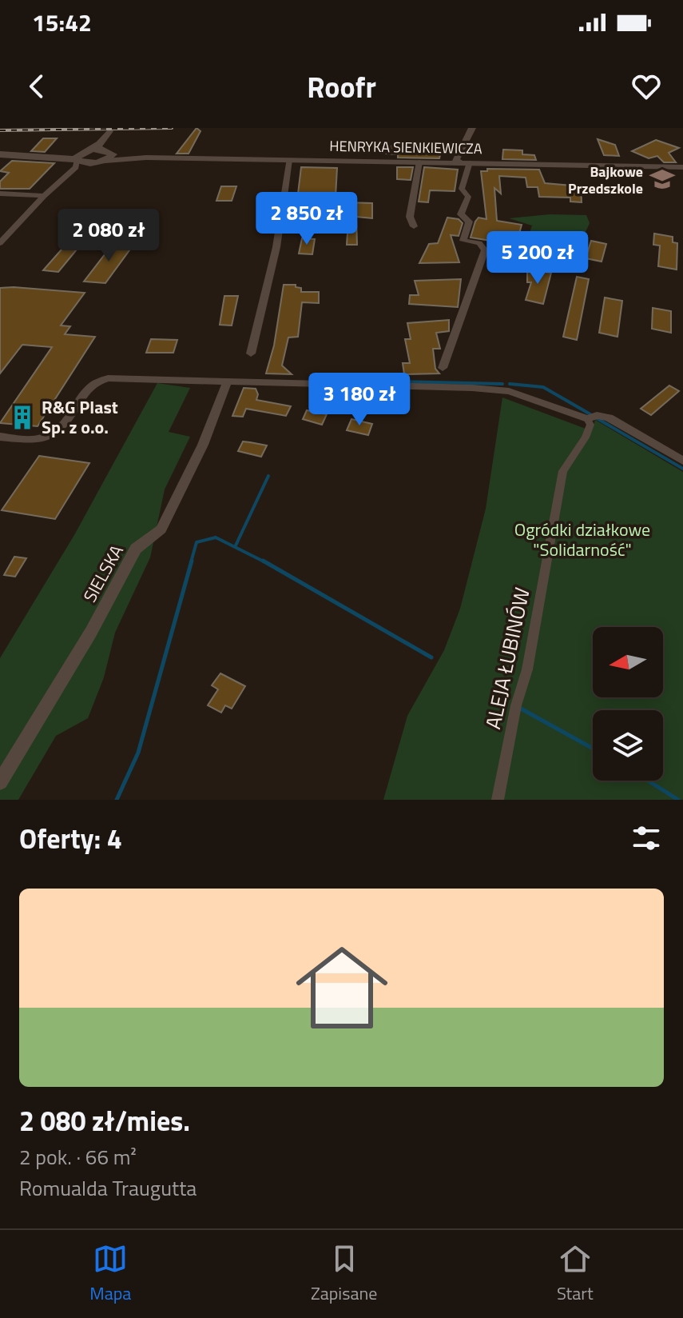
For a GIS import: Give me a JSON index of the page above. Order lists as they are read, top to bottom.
{
  "streets": {
    "street": ["HENRYKA SIENKIEWICZA", "SIELSKA", "ALEJA ŁUBINÓW"]
  },
  "parks": ["Ogródki działkowe \"Solidarność\""],
  "places": {
    "school or university": ["Bajkowe Przedszkole"],
    "building": ["R&G Plast Sp. z o.o."]
  },
  "north": "left",
  "page": {
    "status": "15:42",
    "header": "Roofr",
    "price": [
      "2 850 zł",
      "2 080 zł",
      "5 200 zł",
      "3 180 zł"
    ],
    "heading": "Oferty: 4",
    "list": [
      {
        "name": "2 080 zł/mies.",
        "note": "2 pok. · 66 m² · Romualda Traugutta"
      }
    ],
    "tabs": ["Mapa", "Zapisane", "Start"]
  }
}
